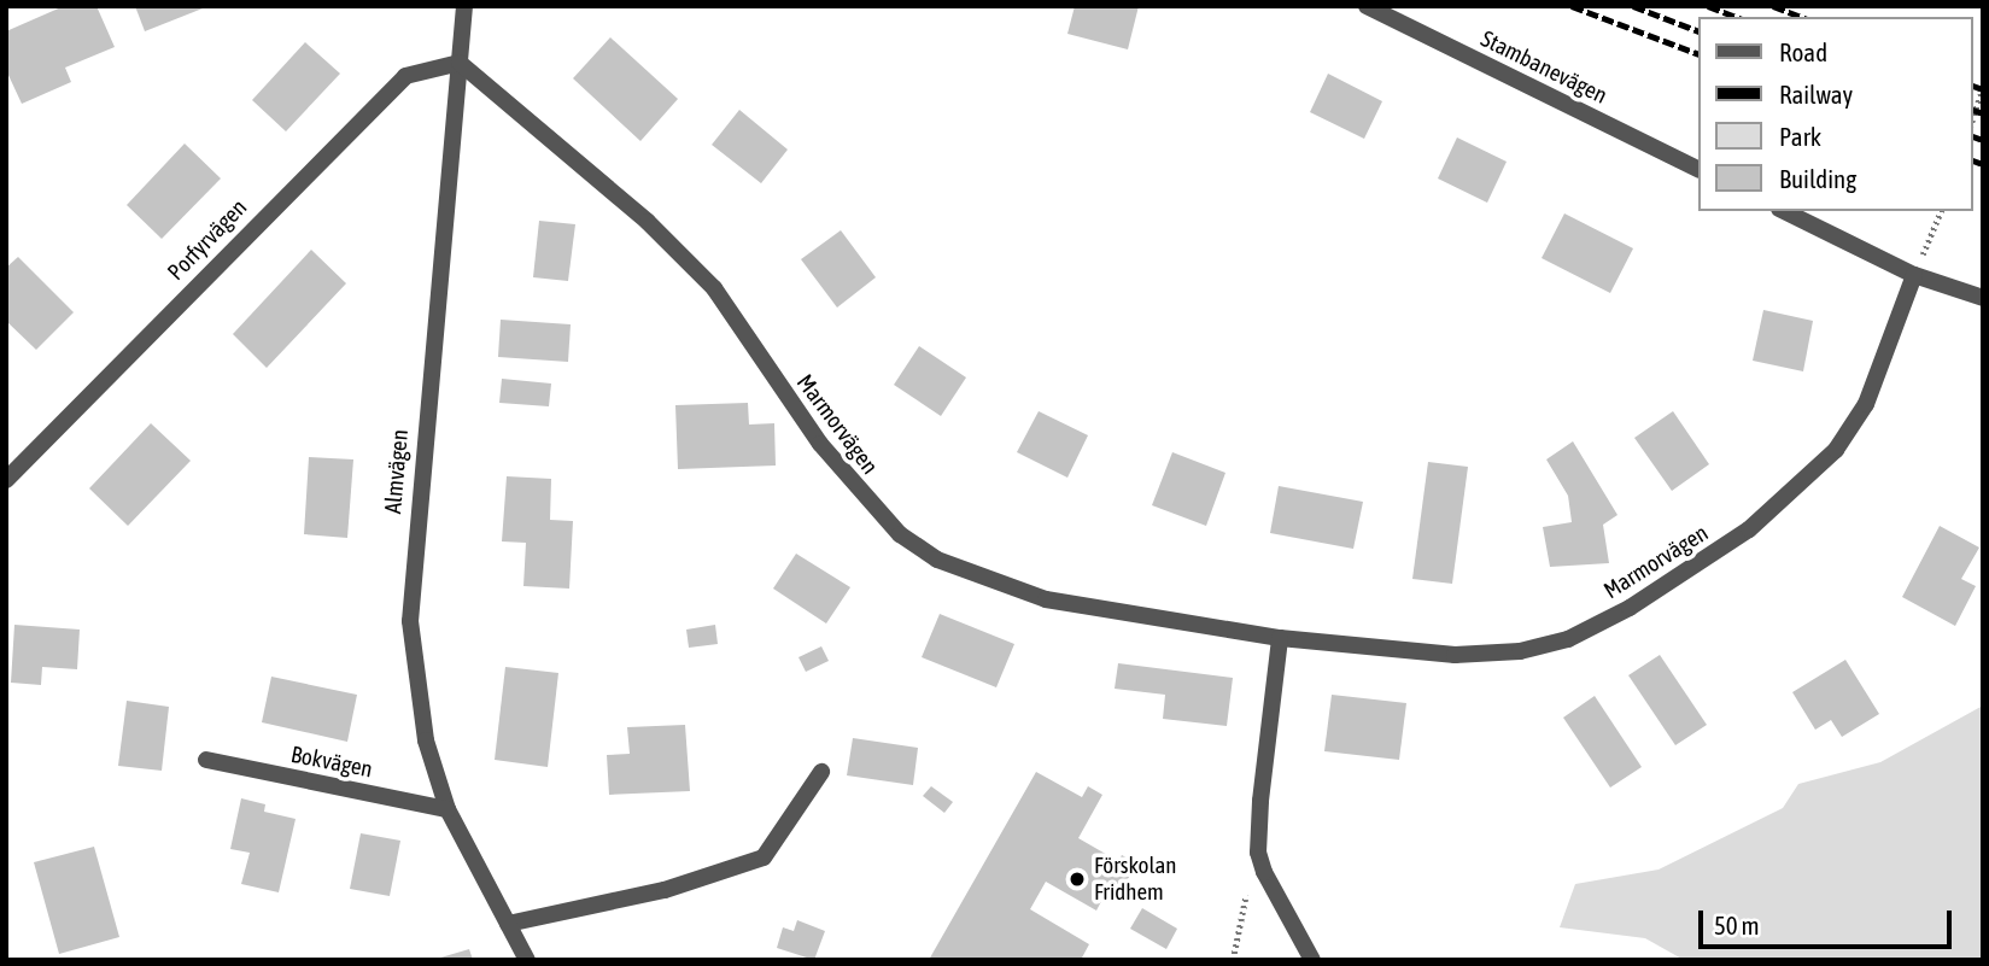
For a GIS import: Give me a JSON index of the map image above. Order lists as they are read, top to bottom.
{
  "streets": {
    "street": [
      "Stambanevägen",
      "Porfyrvägen",
      "Marmorvägen",
      "Almvägen",
      "Bokvägen"
    ]
  },
  "crossings": [
    ["Porfyrvägen", "Marmorvägen"],
    ["Porfyrvägen", "Almvägen"],
    ["Marmorvägen", "Almvägen"],
    ["Almvägen", "Bokvägen"]
  ],
  "places": ["Förskolan Fridhem"],
  "legend": [
    "Road",
    "Railway",
    "Park",
    "Building"
  ],
  "scale_bar": "50 m"
}
